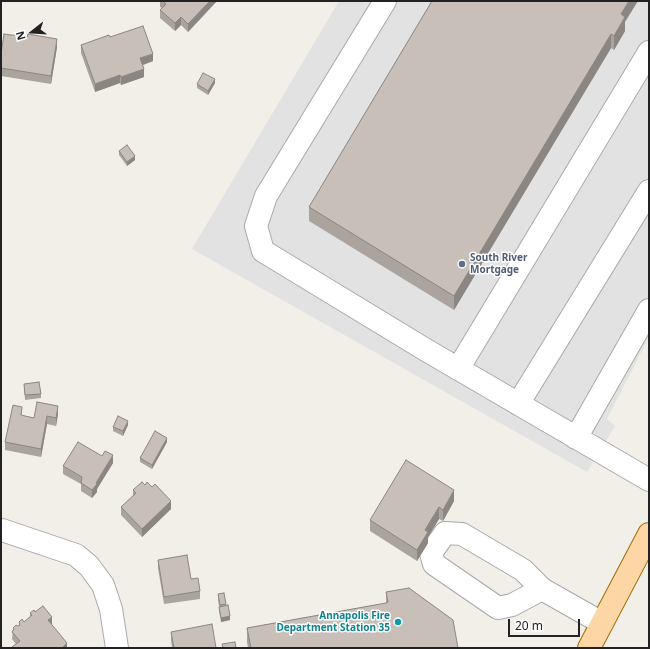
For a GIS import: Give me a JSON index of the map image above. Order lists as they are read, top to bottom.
{
  "places": ["South River Mortgage", "Annapolis Fire Department Station 35"],
  "scale_bar": "20 m",
  "north": "left"
}
